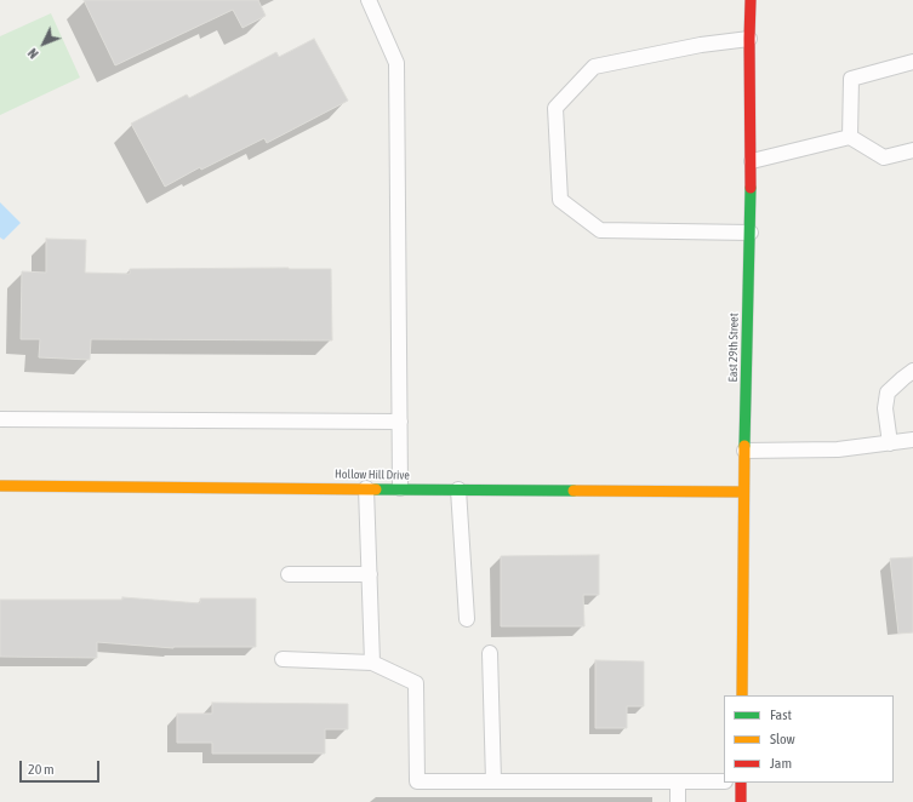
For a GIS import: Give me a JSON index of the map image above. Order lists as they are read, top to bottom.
{
  "streets": {
    "street": ["East 29th Street", "Hollow Hill Drive"]
  },
  "crossings": [
    ["East 29th Street", "Hollow Hill Drive"]
  ],
  "legend": ["Fast", "Slow", "Jam"],
  "scale_bar": "20 m",
  "north": "bottom left"
}
